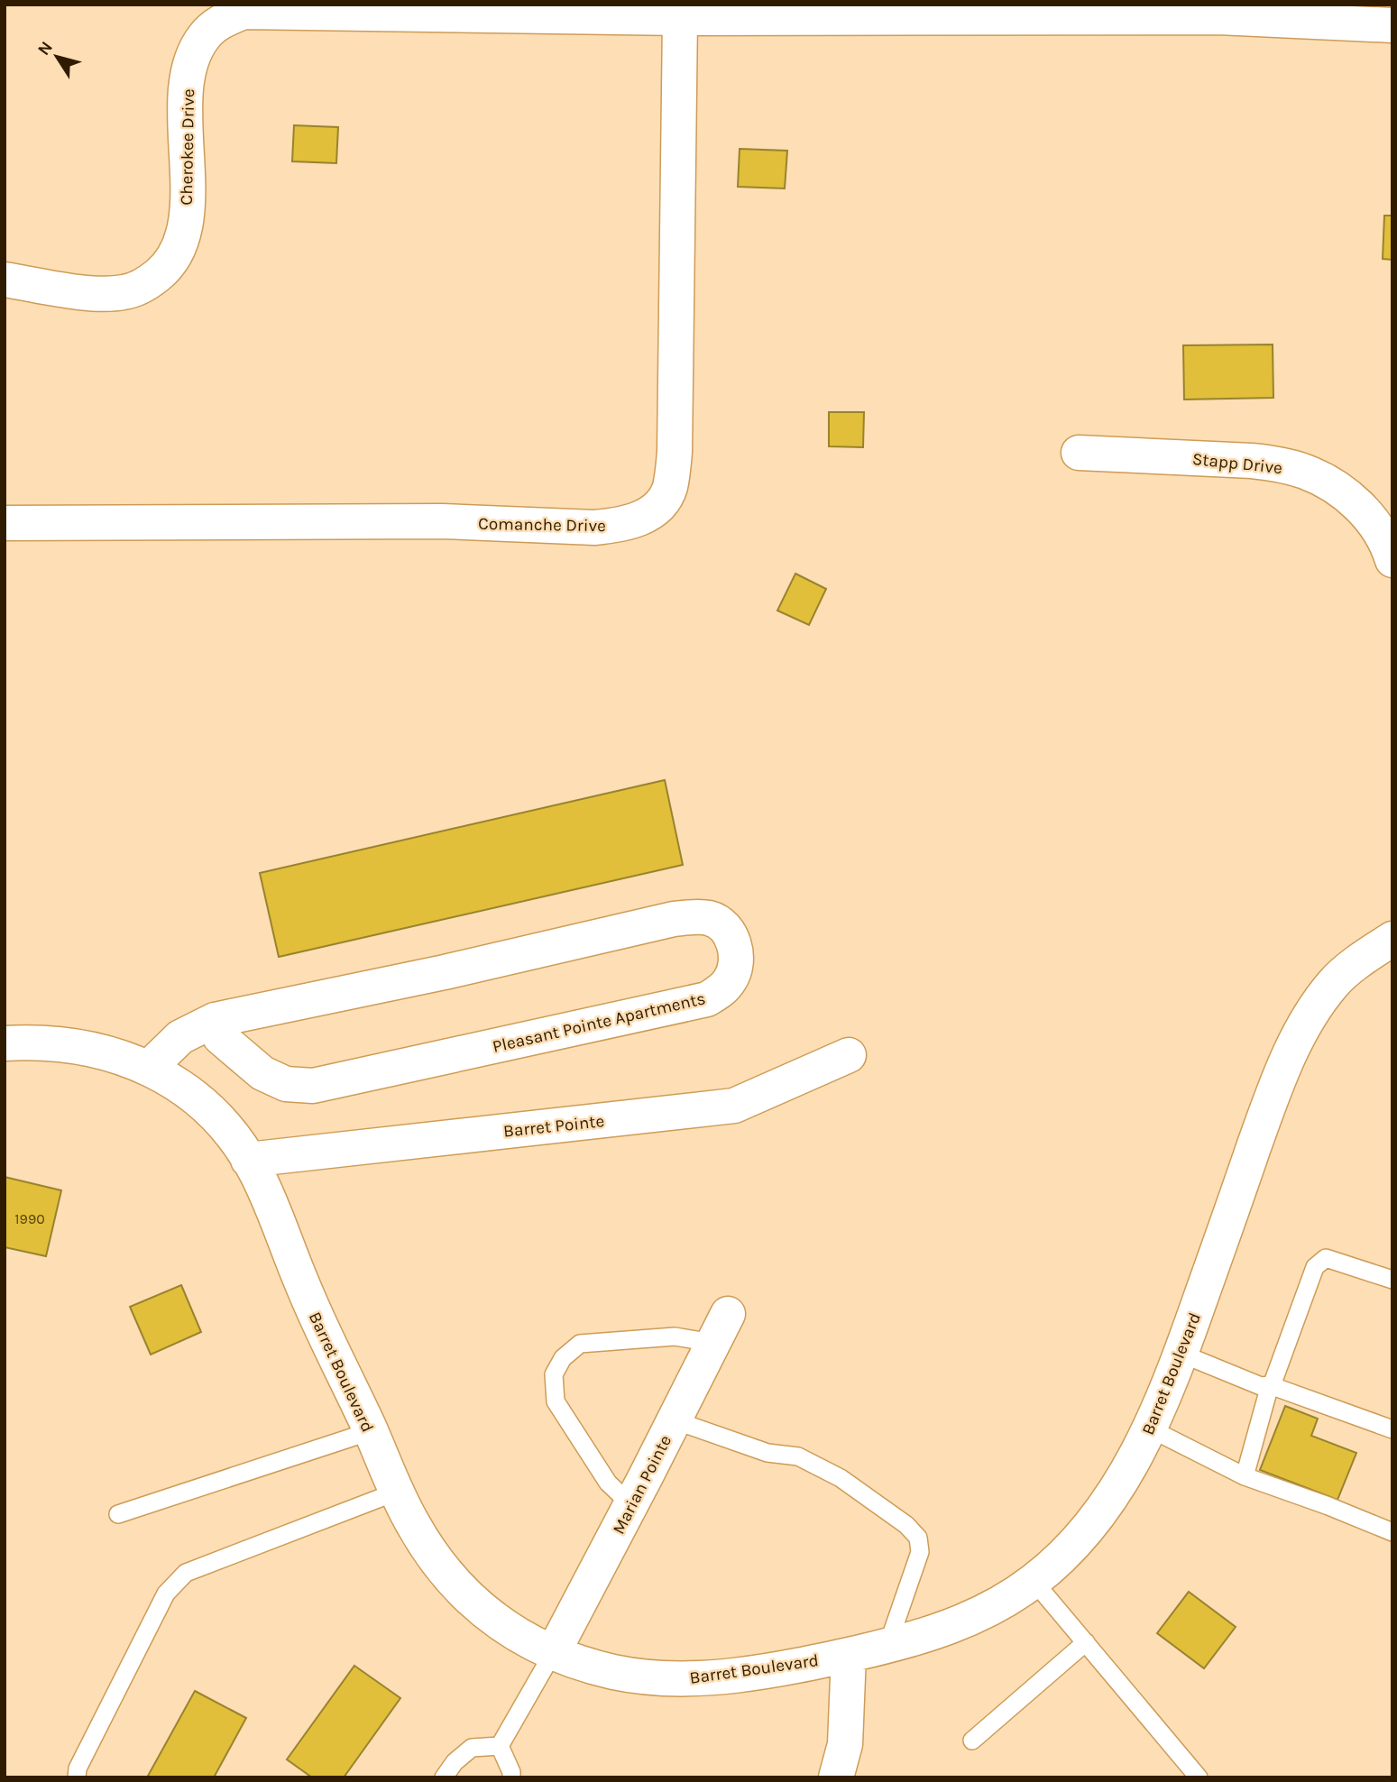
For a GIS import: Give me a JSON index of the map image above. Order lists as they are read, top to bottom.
{
  "streets": {
    "street": [
      "Cherokee Drive",
      "Stapp Drive",
      "Comanche Drive",
      "Pleasant Pointe Apartments",
      "Barret Pointe",
      "Barret Boulevard",
      "Marian Pointe"
    ]
  },
  "crossings": [
    ["Cherokee Drive", "Comanche Drive"],
    ["Pleasant Pointe Apartments", "Barret Boulevard"],
    ["Barret Pointe", "Barret Boulevard"],
    ["Barret Boulevard", "Marian Pointe"]
  ],
  "house_numbers": ["1990"],
  "north": "top left"
}
